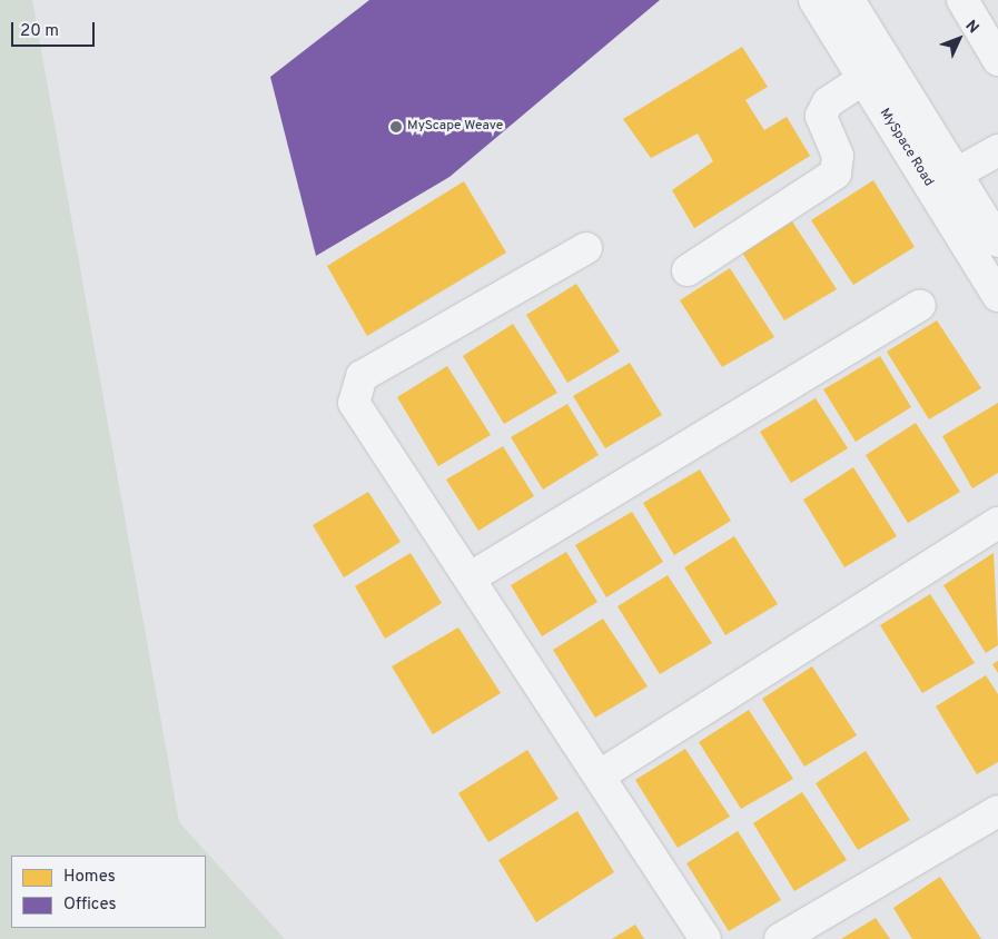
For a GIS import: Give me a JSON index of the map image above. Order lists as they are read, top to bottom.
{
  "streets": {
    "street": ["MySpace Road"]
  },
  "places": ["MyScape Weave"],
  "legend": ["Homes", "Offices"],
  "scale_bar": "20 m",
  "north": "top right"
}
